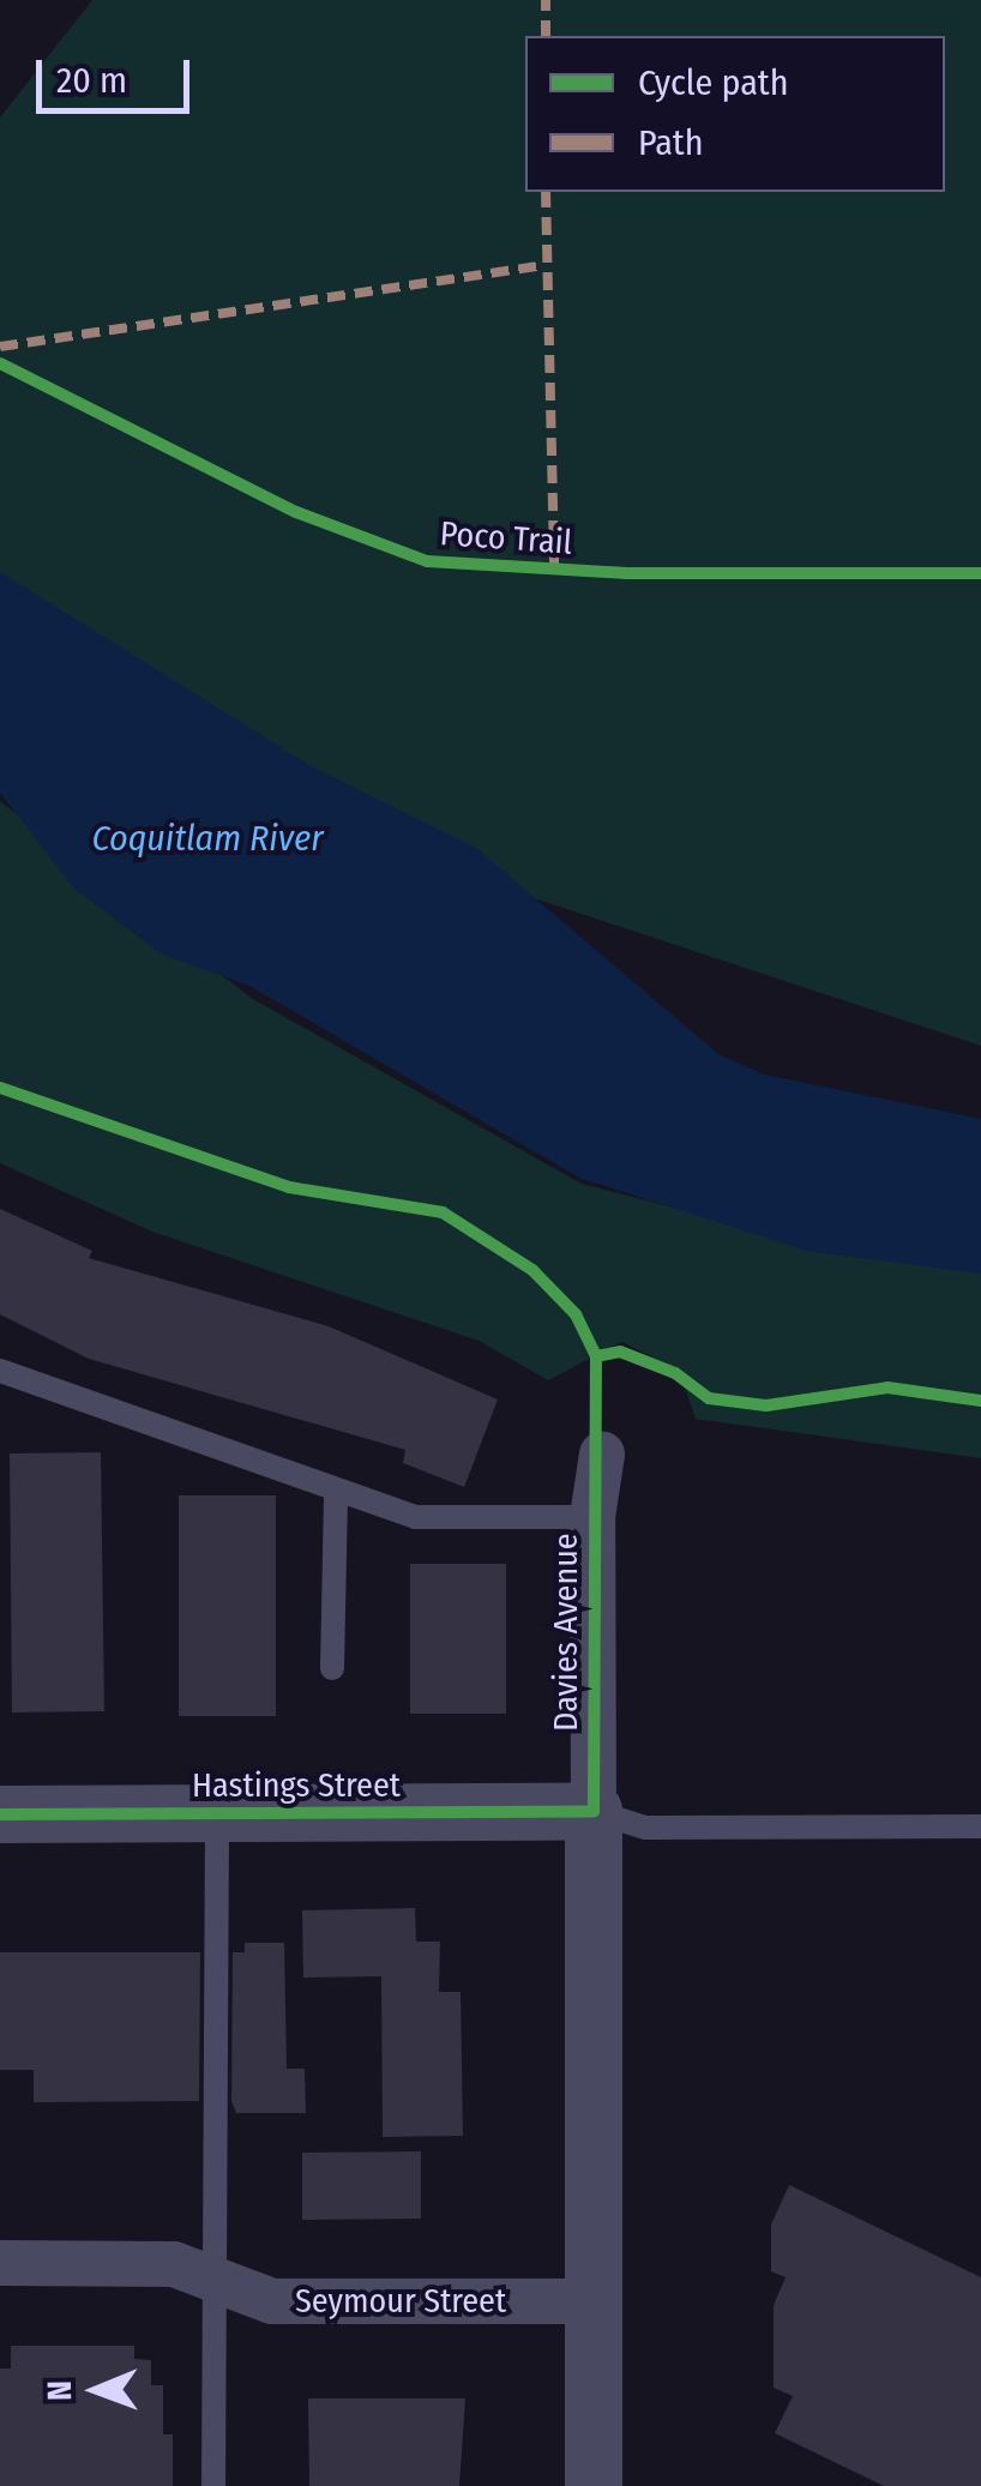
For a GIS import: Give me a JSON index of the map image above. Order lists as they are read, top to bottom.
{
  "streets": {
    "street": ["Davies Avenue", "Hastings Street", "Seymour Street"],
    "cycle path": ["Poco Trail"]
  },
  "crossings": [
    ["Davies Avenue", "Hastings Street"],
    ["Davies Avenue", "Seymour Street"]
  ],
  "water": ["Coquitlam River"],
  "legend": ["Cycle path", "Path"],
  "scale_bar": "20 m",
  "north": "left"
}
